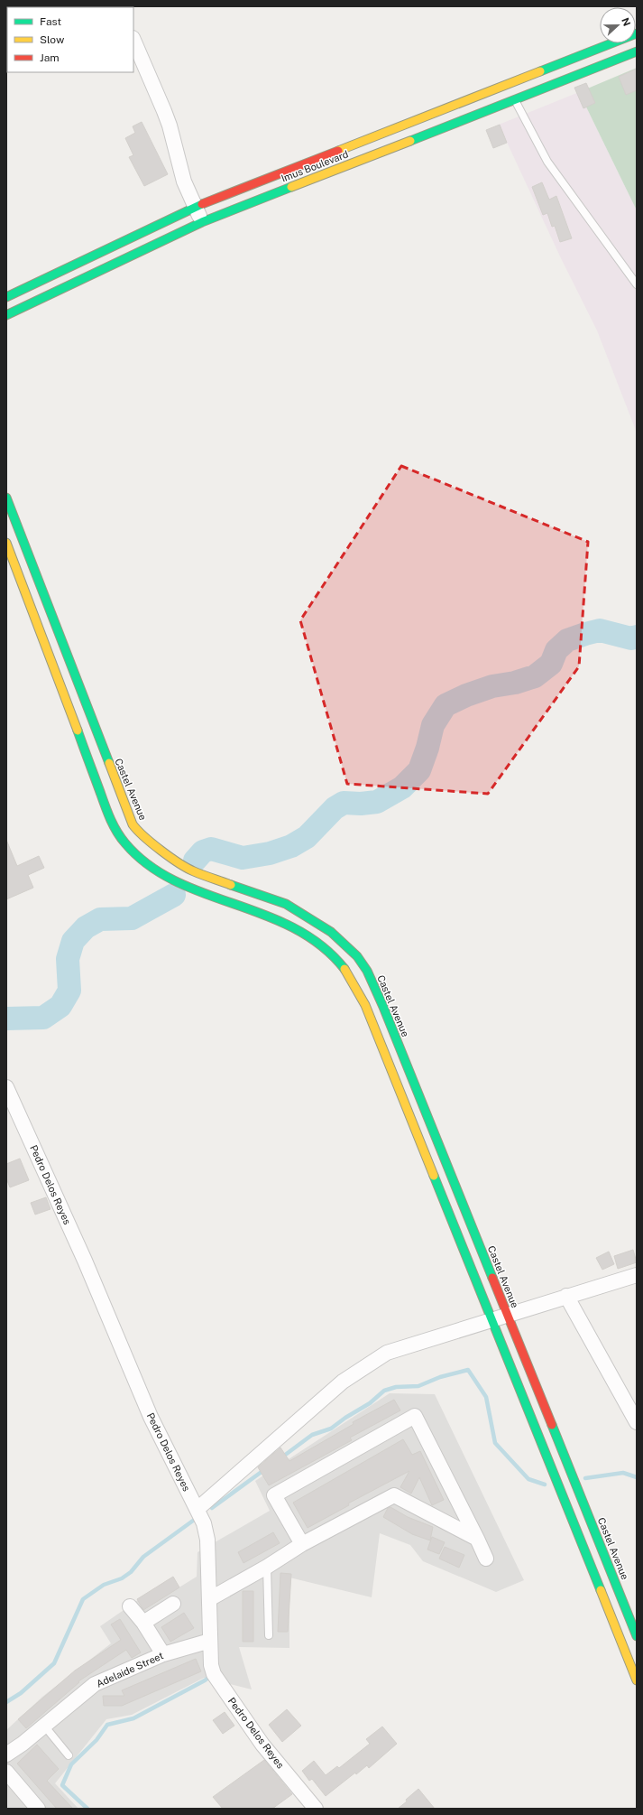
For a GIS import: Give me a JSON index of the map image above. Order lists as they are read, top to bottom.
{
  "streets": {
    "street": [
      "Imus Boulevard",
      "Castel Avenue",
      "Pedro Delos Reyes",
      "Adelaide Street"
    ]
  },
  "crossings": [
    ["Pedro Delos Reyes", "Adelaide Street"]
  ],
  "legend": ["Fast", "Slow", "Jam"],
  "north": "right"
}
